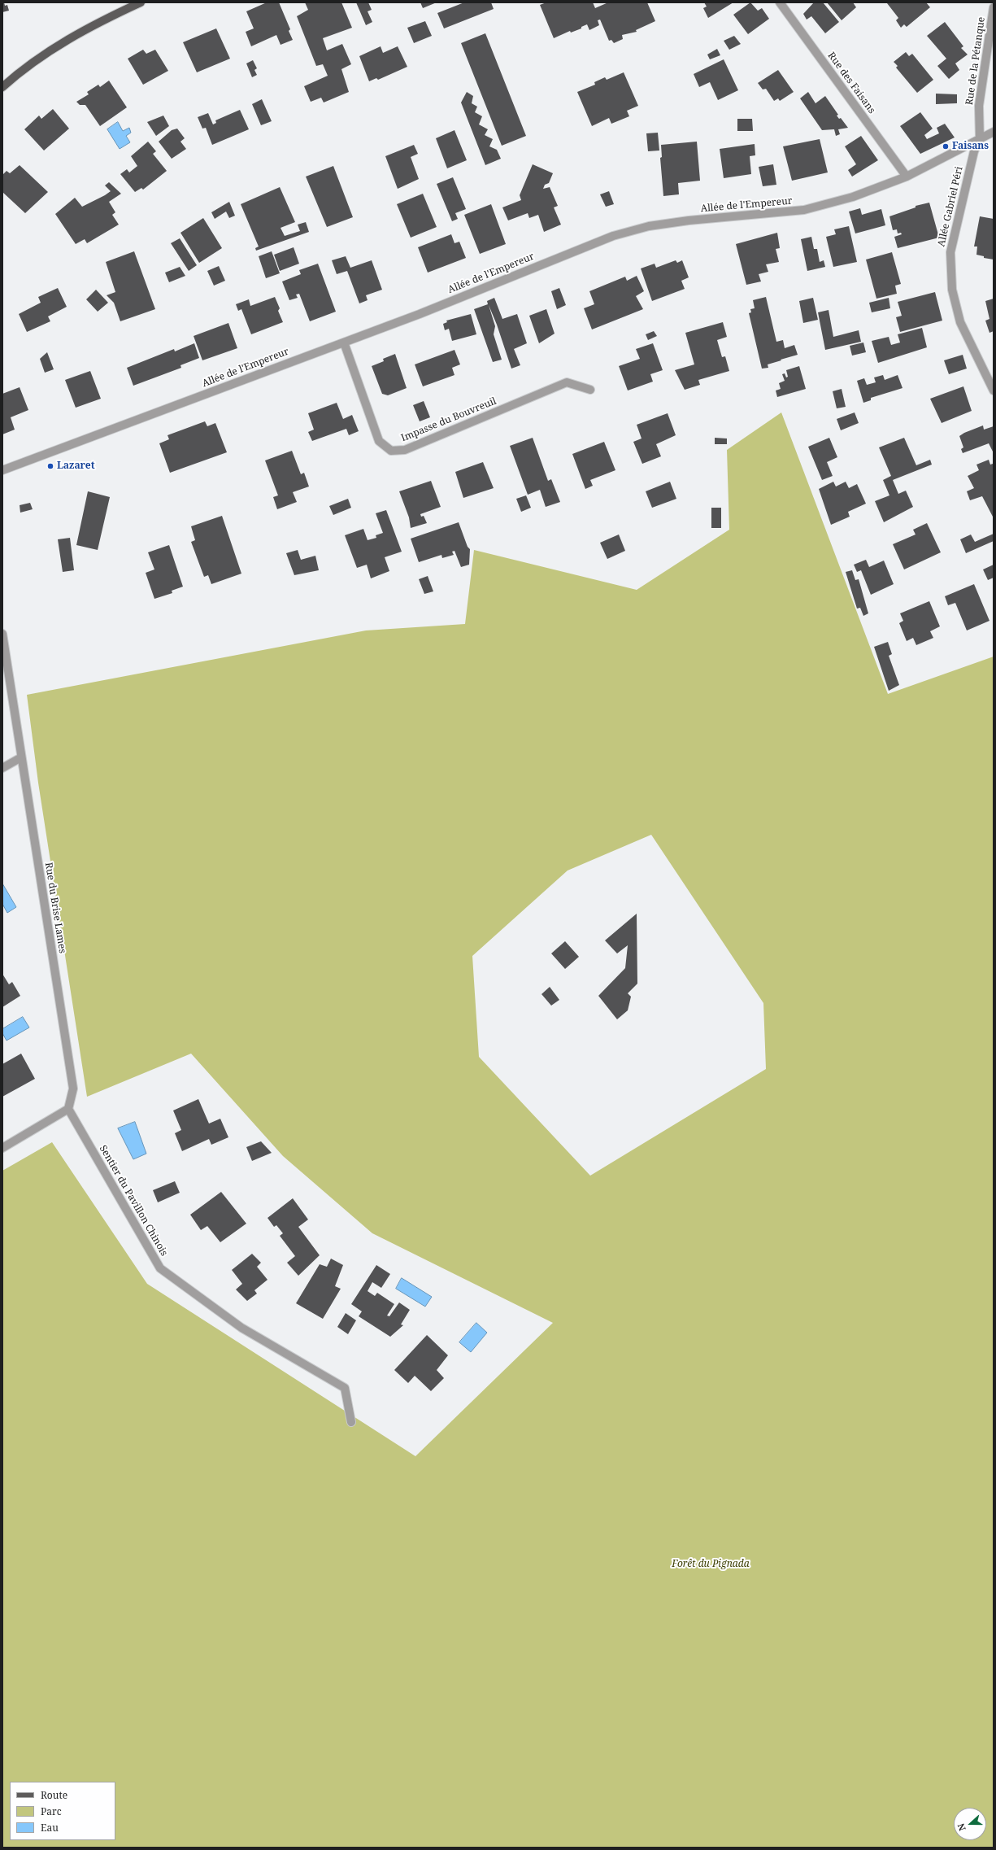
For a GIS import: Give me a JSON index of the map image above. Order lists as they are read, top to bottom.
{
  "streets": {
    "street": [
      "Rue de la Pétanque",
      "Rue des Faisans",
      "Allée de l'Empereur",
      "Allée Gabriel Péri",
      "Impasse du Bouvreuil",
      "Rue du Brise Lames",
      "Sentier du Pavillon Chinois"
    ]
  },
  "crossings": [
    ["Rue de la Pétanque", "Allée de l'Empereur"],
    ["Rue de la Pétanque", "Allée Gabriel Péri"],
    ["Rue des Faisans", "Allée de l'Empereur"],
    ["Allée de l'Empereur", "Allée Gabriel Péri"],
    ["Allée de l'Empereur", "Impasse du Bouvreuil"],
    ["Rue du Brise Lames", "Sentier du Pavillon Chinois"]
  ],
  "parks": ["Forêt du Pignada"],
  "places": ["Faisans", "Lazaret"],
  "legend": ["Route", "Parc", "Eau"],
  "north": "left"
}
